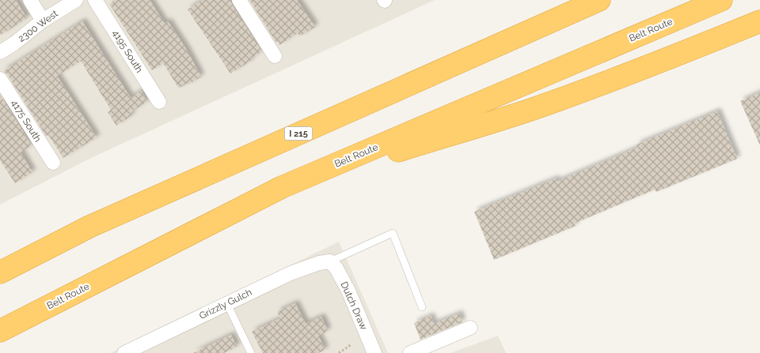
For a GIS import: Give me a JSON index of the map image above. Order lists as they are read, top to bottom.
{
  "streets": {
    "highway": ["Belt Route", "I 215"],
    "street": [
      "2300 West",
      "4195 South",
      "4175 South",
      "Grizzly Gulch",
      "Dutch Draw"
    ]
  },
  "crossings": [
    ["Grizzly Gulch", "Dutch Draw"]
  ]
}
